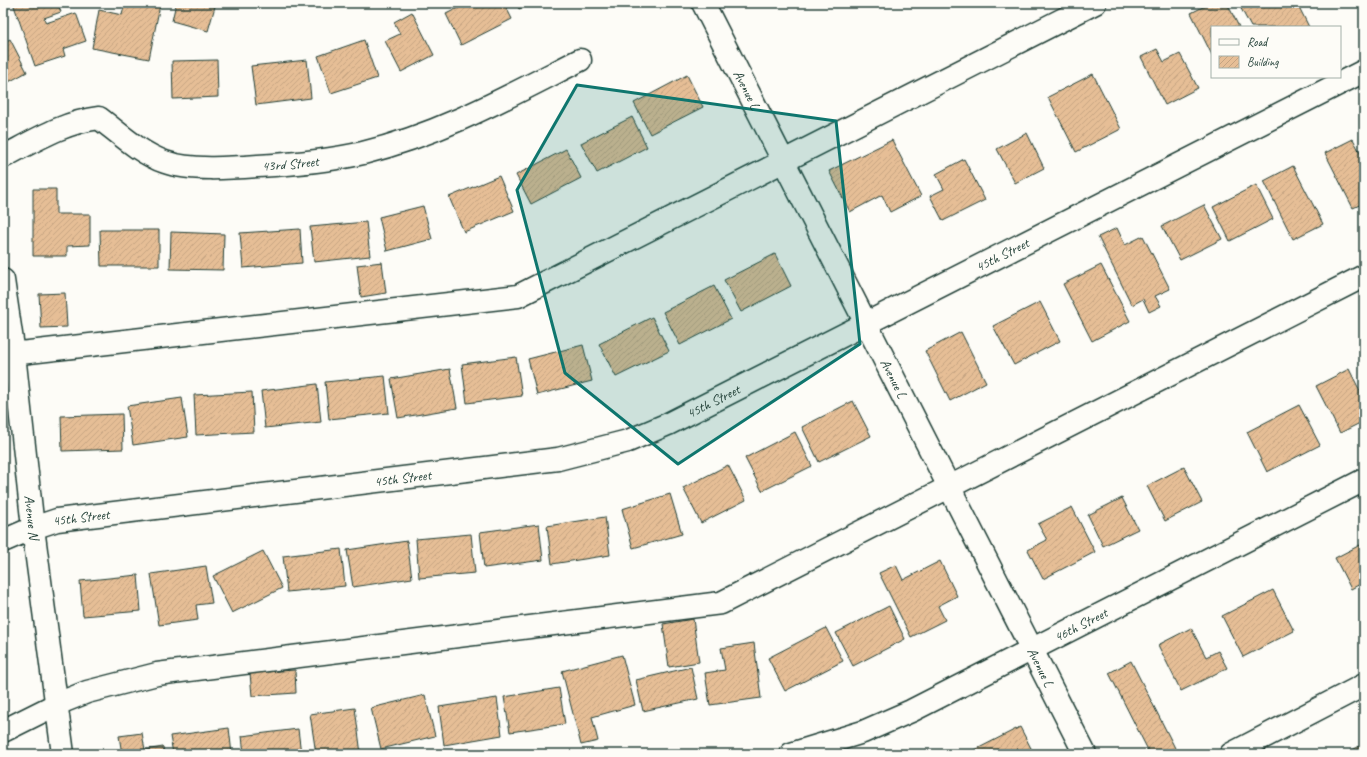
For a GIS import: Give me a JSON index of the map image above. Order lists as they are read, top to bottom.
{
  "streets": {
    "street": [
      "Avenue L",
      "43rd Street",
      "45th Street",
      "Avenue N",
      "46th Street"
    ]
  },
  "crossings": [
    ["Avenue L", "45th Street"],
    ["Avenue L", "46th Street"],
    ["45th Street", "Avenue N"]
  ],
  "legend": ["Road", "Building"]
}
